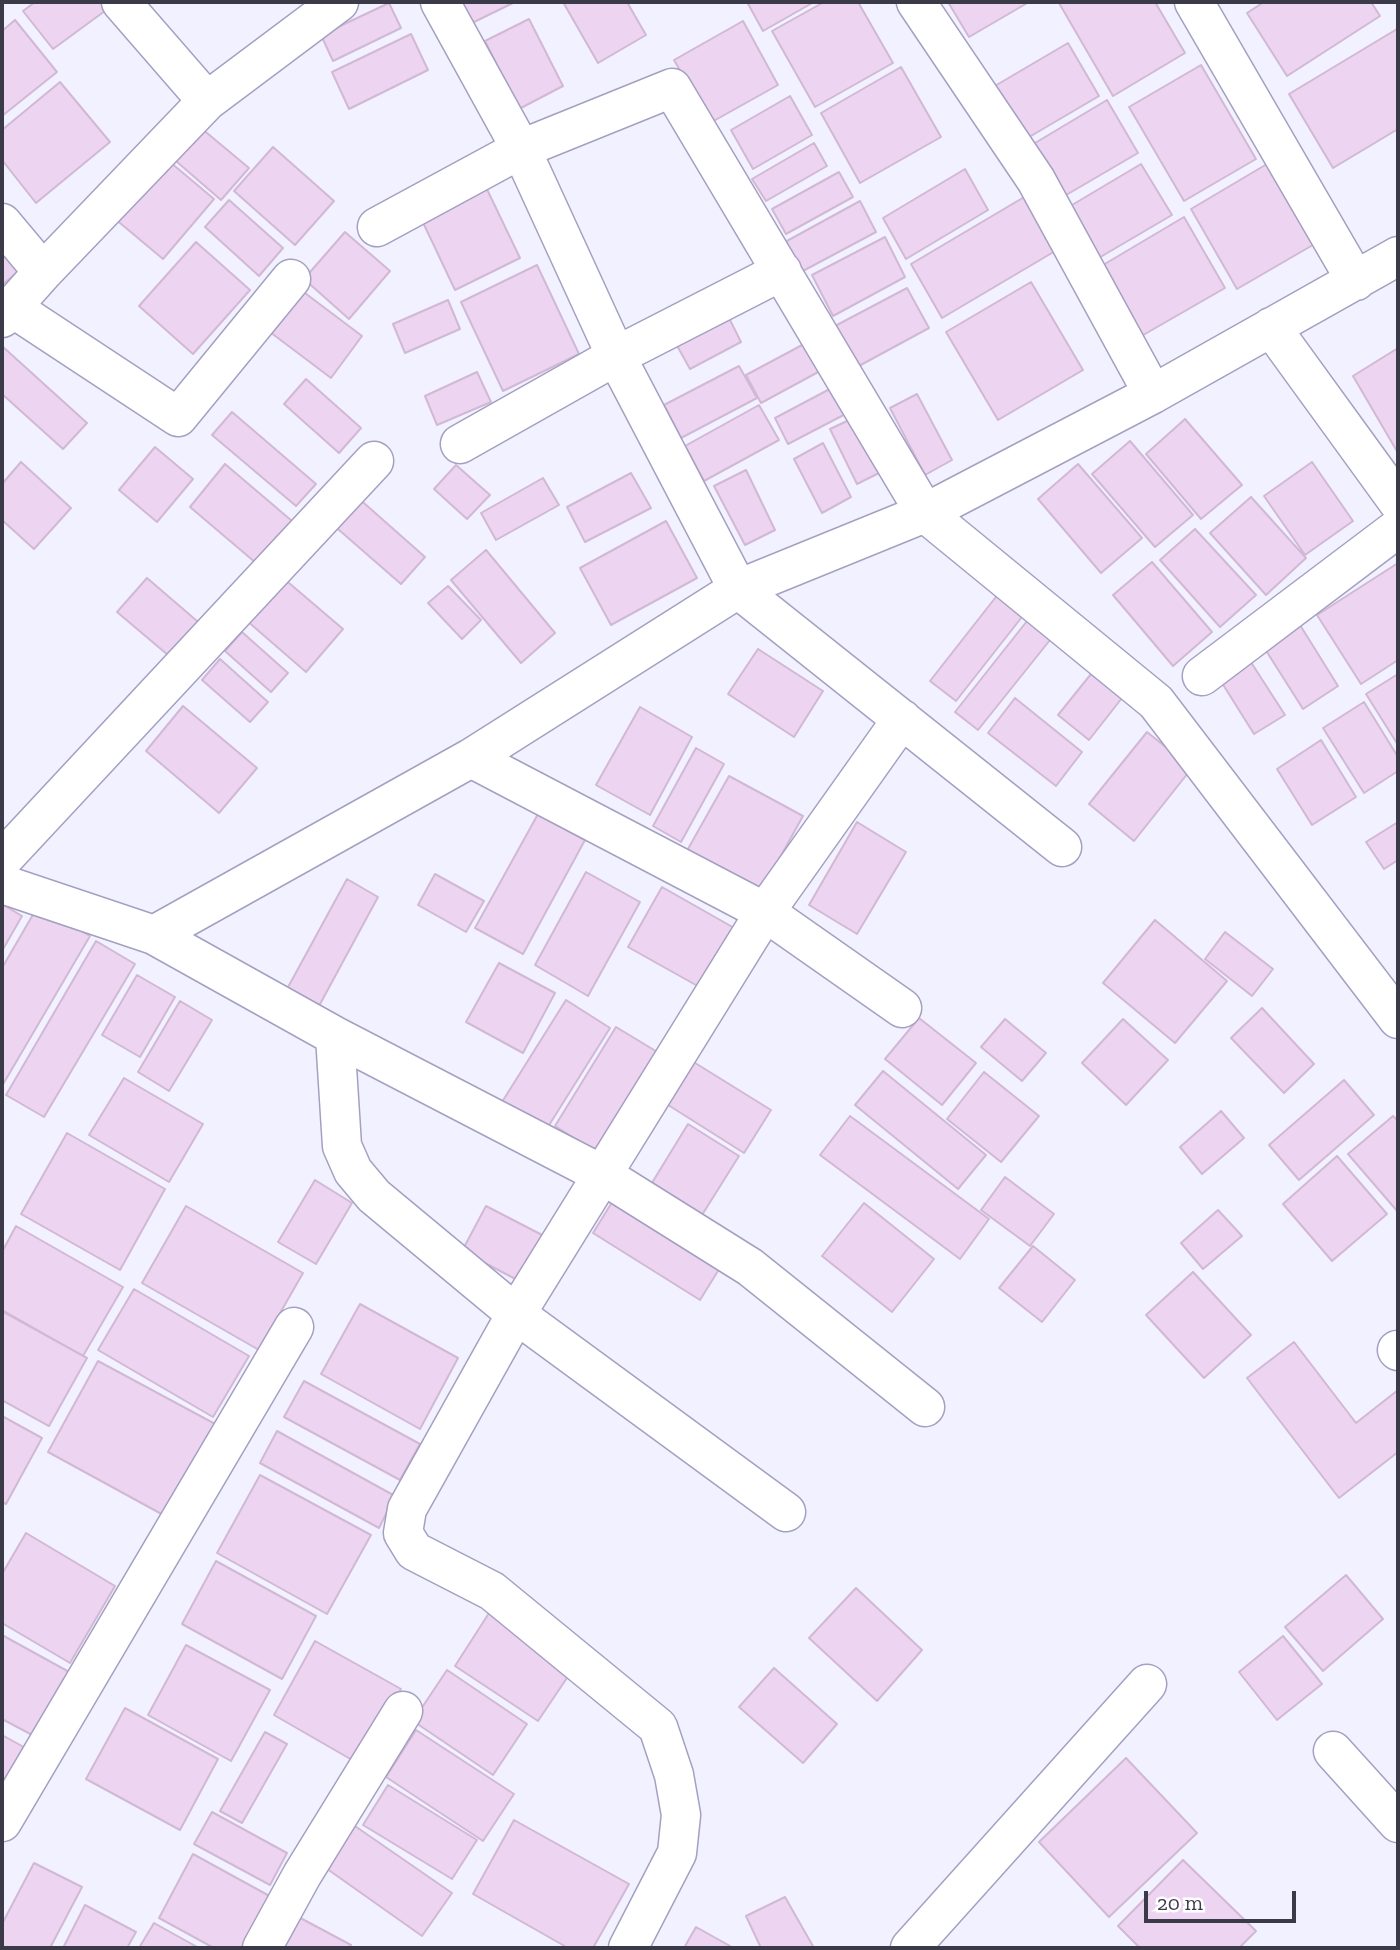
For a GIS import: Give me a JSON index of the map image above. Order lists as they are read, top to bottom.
{
  "scale_bar": "20 m"
}
